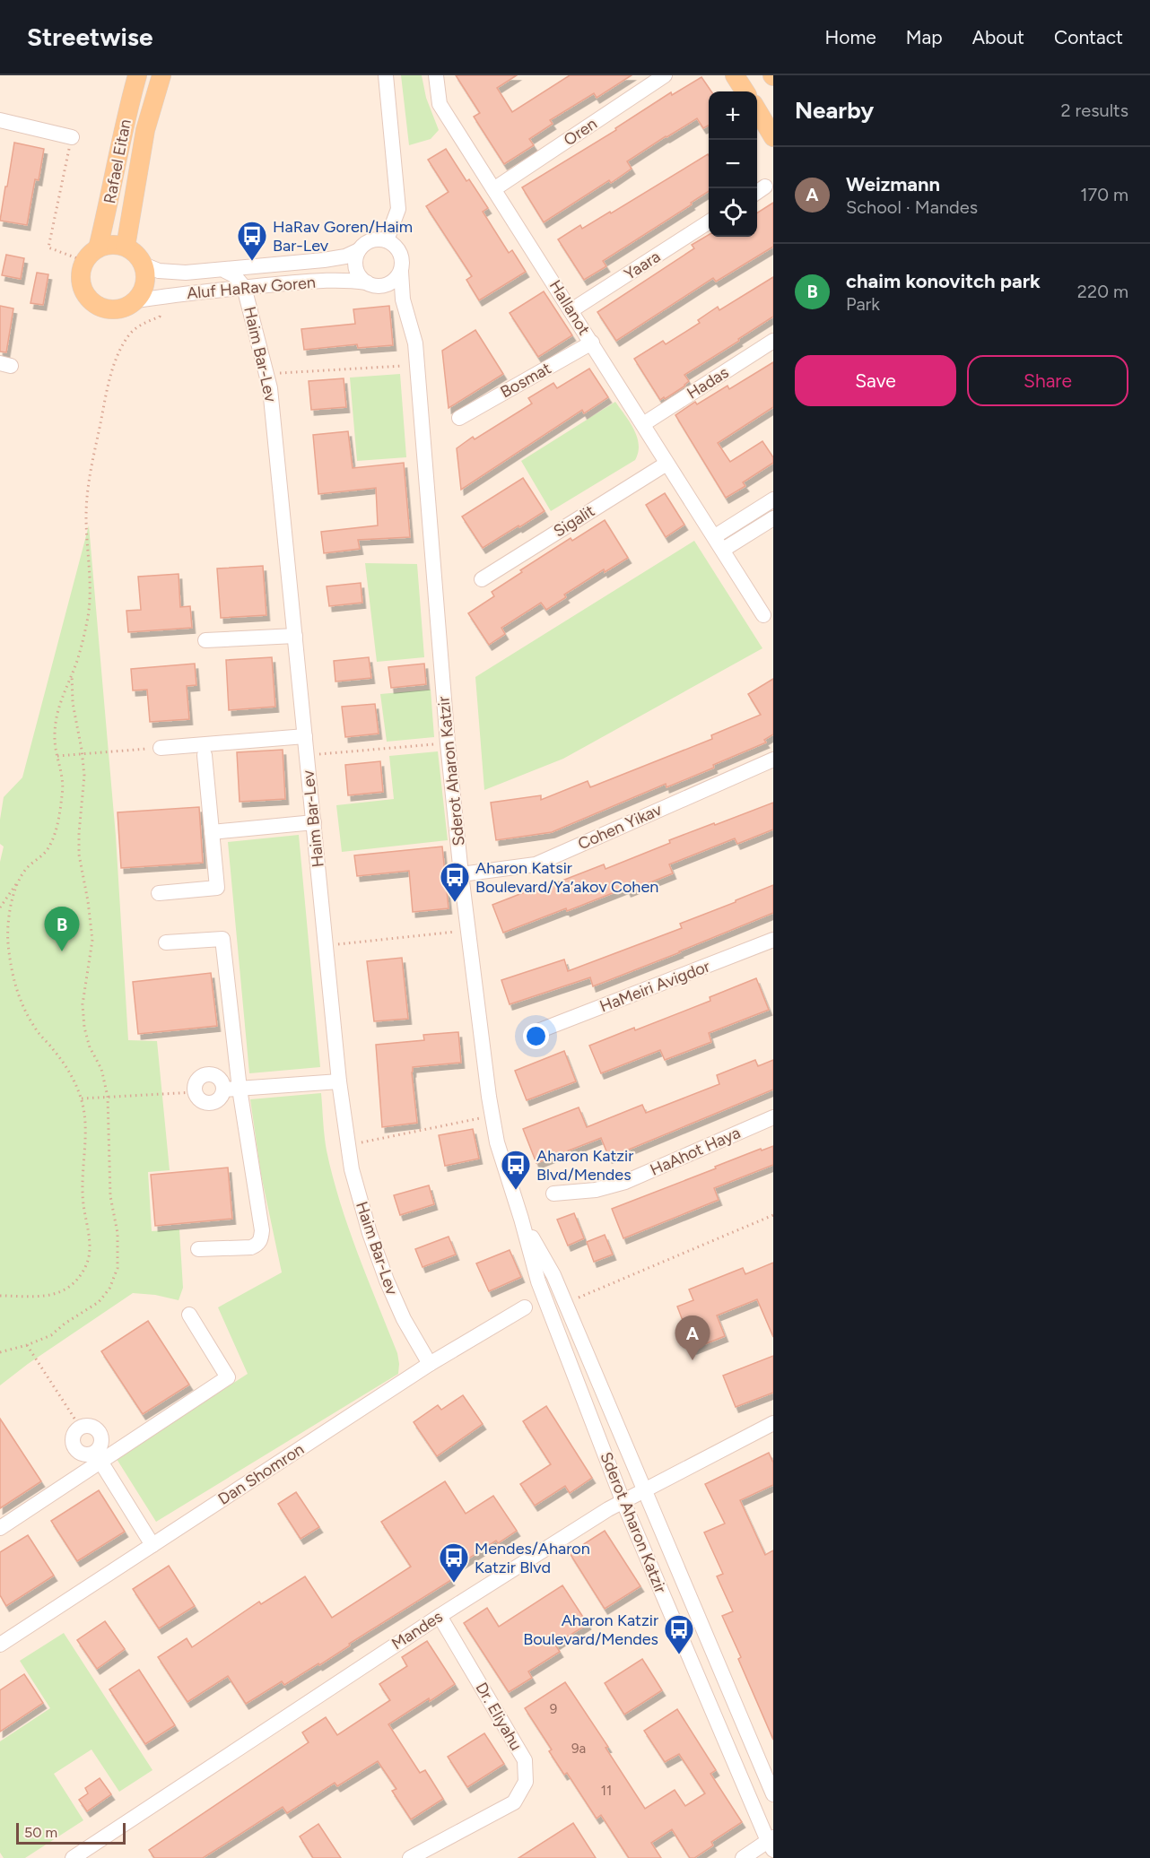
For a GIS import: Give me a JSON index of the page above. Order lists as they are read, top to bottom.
{
  "streets": {
    "main road": ["Rafael Eitan"],
    "street": [
      "Oren",
      "Yaara",
      "Aluf HaRav Goren",
      "HaIlanot",
      "Haim Bar-Lev",
      "Bosmat",
      "Hadas",
      "Sigalit",
      "Sderot Aharon Katzir",
      "Cohen Yikav",
      "HaMeiri Avigdor",
      "HaAhot Haya",
      "Dan Shomron",
      "Mandes",
      "Dr. Eliyahu"
    ]
  },
  "crossings": [
    ["Oren", "HaIlanot"],
    ["Rafael Eitan", "Aluf HaRav Goren"],
    ["Yaara", "HaIlanot"],
    ["Aluf HaRav Goren", "Haim Bar-Lev"],
    ["Aluf HaRav Goren", "Sderot Aharon Katzir"],
    ["HaIlanot", "Bosmat"],
    ["HaIlanot", "Hadas"],
    ["HaIlanot", "Sigalit"],
    ["Haim Bar-Lev", "Dan Shomron"],
    ["Sderot Aharon Katzir", "Cohen Yikav"],
    ["Sderot Aharon Katzir", "Mandes"],
    ["Mandes", "Dr. Eliyahu"]
  ],
  "places": {
    "bus stop": [
      "HaRav Goren/Haim Bar-Lev",
      "Aharon Katsir Boulevard/Ya’akov Cohen",
      "Aharon Katzir Blvd/Mendes",
      "Mendes/Aharon Katzir Blvd",
      "Aharon Katzir Boulevard/Mendes"
    ]
  },
  "house_numbers": ["9", "9a", "11"],
  "scale_bar": "50 m",
  "page": {
    "header": "Streetwise",
    "nav": [
      "Home",
      "Map",
      "About",
      "Contact"
    ],
    "heading": ["Nearby", "2 results"],
    "map_buttons": ["+", "−"],
    "list": [
      {
        "mark": "A",
        "name": "Weizmann",
        "note": "School · Mandes",
        "value": "170 m"
      },
      {
        "mark": "B",
        "name": "chaim konovitch park",
        "note": "Park",
        "value": "220 m"
      }
    ],
    "buttons": ["Save", "Share"],
    "pins": ["B", "A"],
    "scale": "50 m"
  }
}
